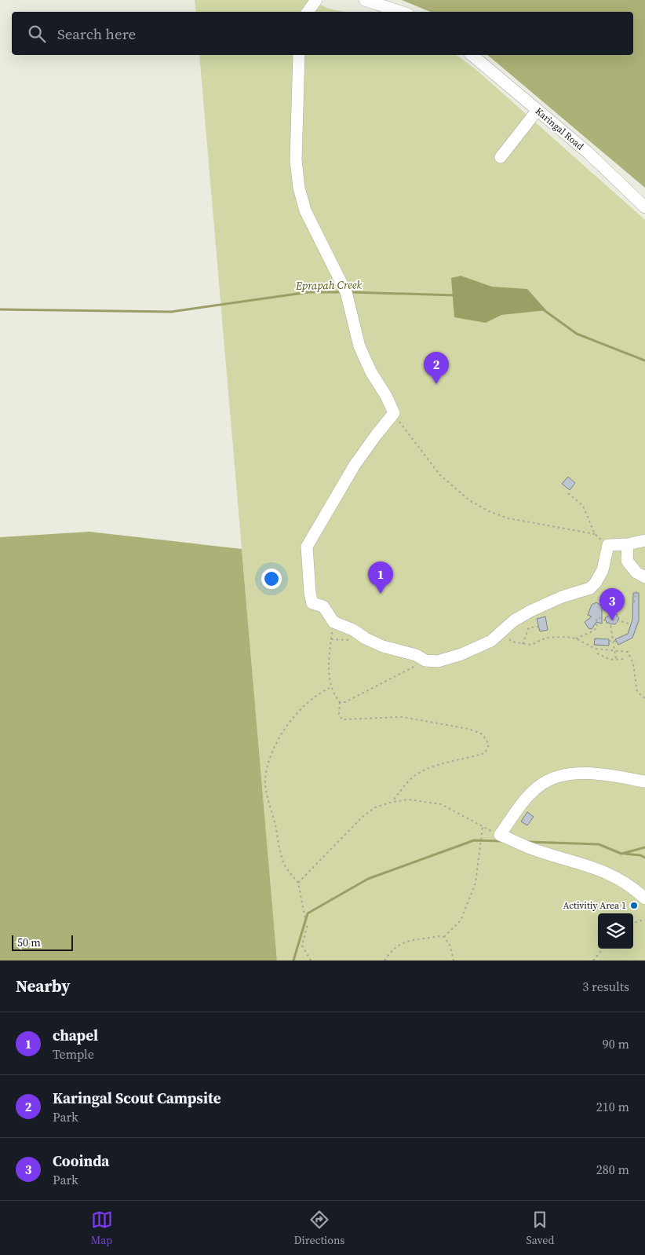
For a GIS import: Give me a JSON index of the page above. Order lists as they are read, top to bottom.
{
  "streets": {
    "street": ["Karingal Road"]
  },
  "water": ["Eprapah Creek"],
  "places": ["Activitiy Area 1"],
  "scale_bar": "50 m",
  "page": {
    "search": "Search here",
    "pins": ["2", "1", "3"],
    "scale": "50 m",
    "heading": ["Nearby", "3 results"],
    "list": [
      {
        "mark": "1",
        "name": "chapel",
        "note": "Temple",
        "value": "90 m"
      },
      {
        "mark": "2",
        "name": "Karingal Scout Campsite",
        "note": "Park",
        "value": "210 m"
      },
      {
        "mark": "3",
        "name": "Cooinda",
        "note": "Park",
        "value": "280 m"
      }
    ],
    "nav": ["Map", "Directions", "Saved"]
  }
}
